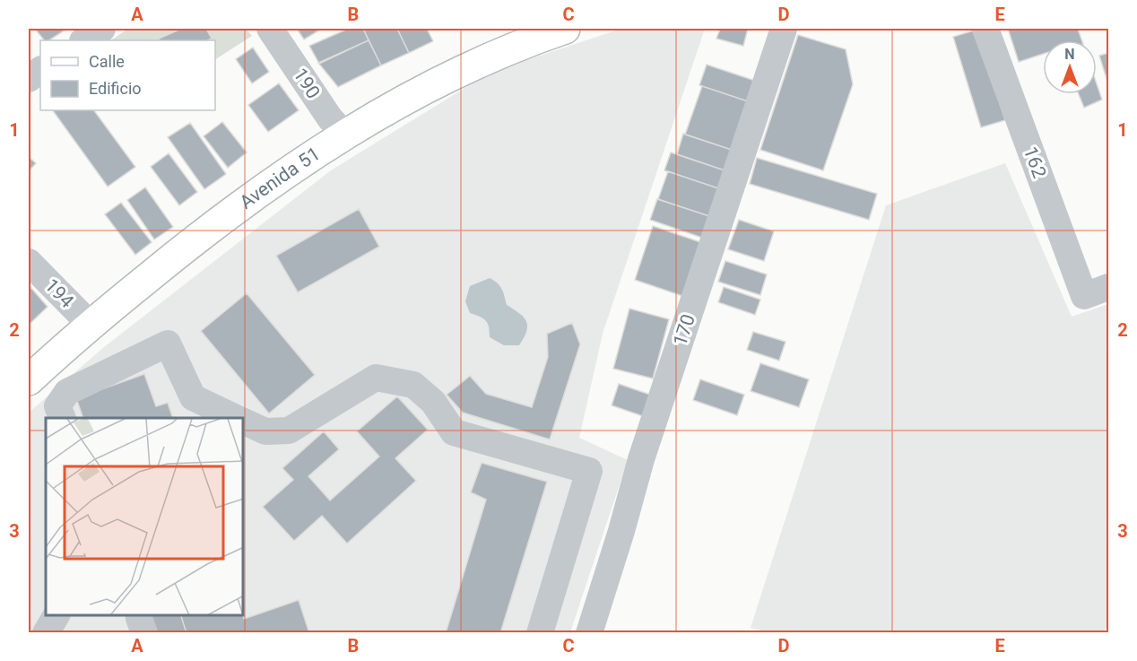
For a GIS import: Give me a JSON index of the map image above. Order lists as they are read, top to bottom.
{
  "streets": {
    "main road": ["Avenida 51"],
    "street": [
      "190",
      "162",
      "194",
      "170"
    ]
  },
  "crossings": [
    ["190", "Avenida 51"],
    ["Avenida 51", "194"]
  ],
  "legend": ["Calle", "Edificio"],
  "north": "top",
  "grid": {
    "columns": [
      "A",
      "B",
      "C",
      "D",
      "E"
    ],
    "rows": ["1", "2", "3"]
  }
}
